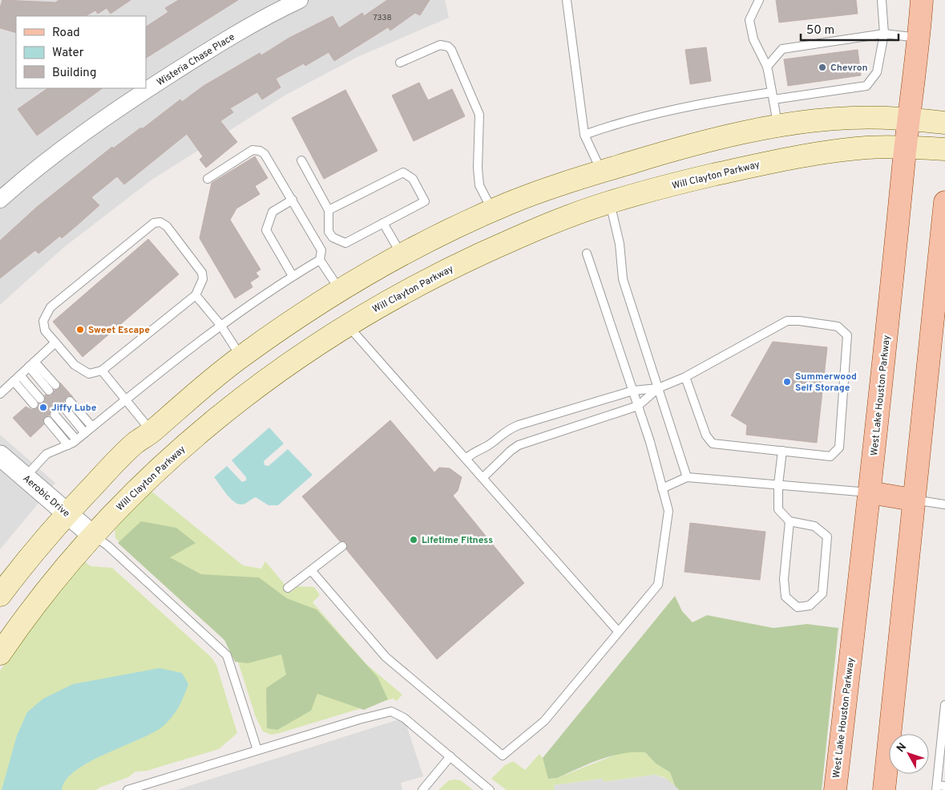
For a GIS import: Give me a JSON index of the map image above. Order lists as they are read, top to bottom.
{
  "streets": {
    "main road": ["Will Clayton Parkway", "West Lake Houston Parkway"],
    "street": ["Wisteria Chase Place", "Aerobic Drive"]
  },
  "crossings": [
    ["Will Clayton Parkway", "West Lake Houston Parkway"],
    ["Will Clayton Parkway", "Aerobic Drive"]
  ],
  "places": [
    "Chevron",
    "Sweet Escape",
    "Summerwood Self Storage",
    "Jiffy Lube",
    "Lifetime Fitness"
  ],
  "house_numbers": ["7338"],
  "legend": ["Road", "Water", "Building"],
  "scale_bar": "50 m",
  "north": "top left"
}
